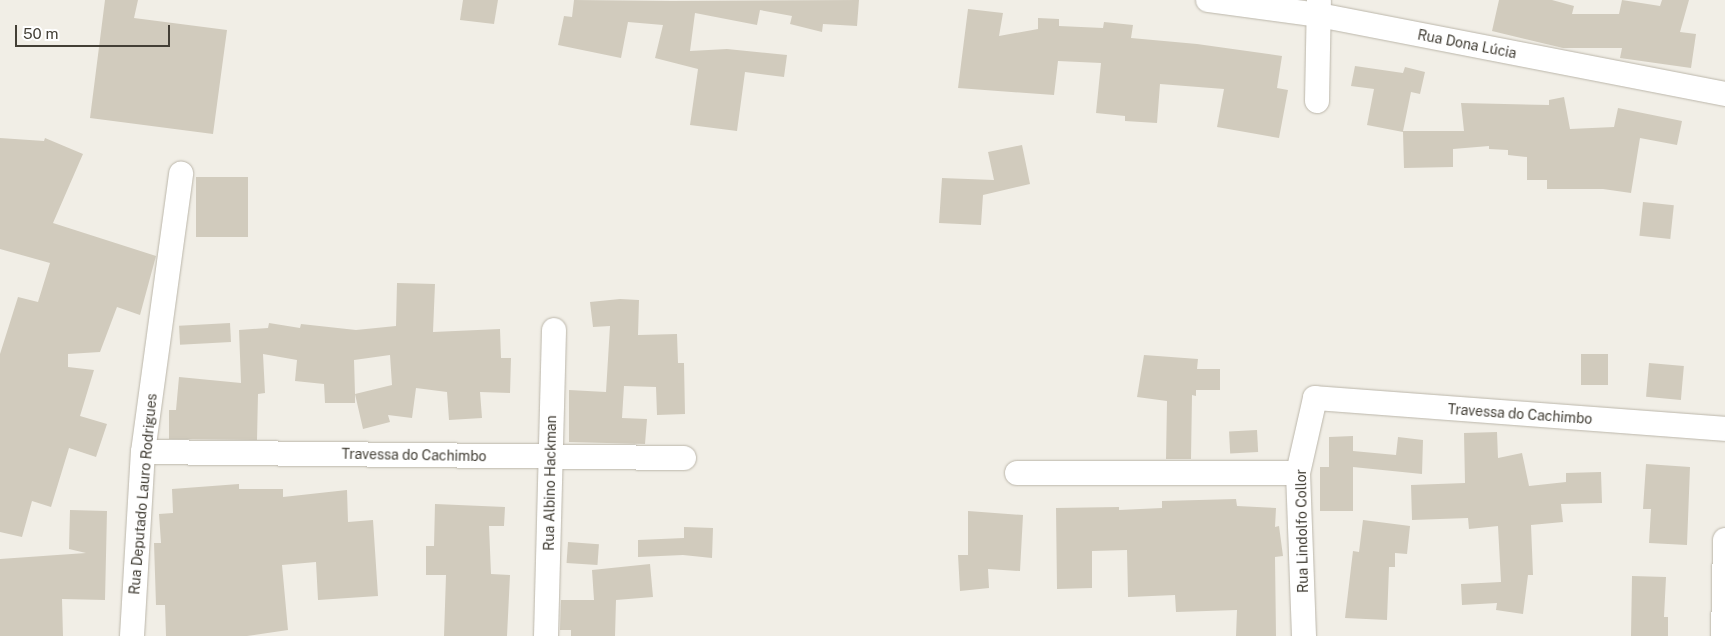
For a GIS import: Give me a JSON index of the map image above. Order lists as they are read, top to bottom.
{
  "streets": {
    "street": [
      "Rua Dona Lúcia",
      "Travessa do Cachimbo",
      "Rua Albino Hackman",
      "Rua Deputado Lauro Rodrigues",
      "Rua Lindolfo Collor"
    ]
  },
  "crossings": [
    ["Travessa do Cachimbo", "Rua Albino Hackman"],
    ["Travessa do Cachimbo", "Rua Deputado Lauro Rodrigues"],
    ["Travessa do Cachimbo", "Rua Lindolfo Collor"]
  ],
  "scale_bar": "50 m"
}
